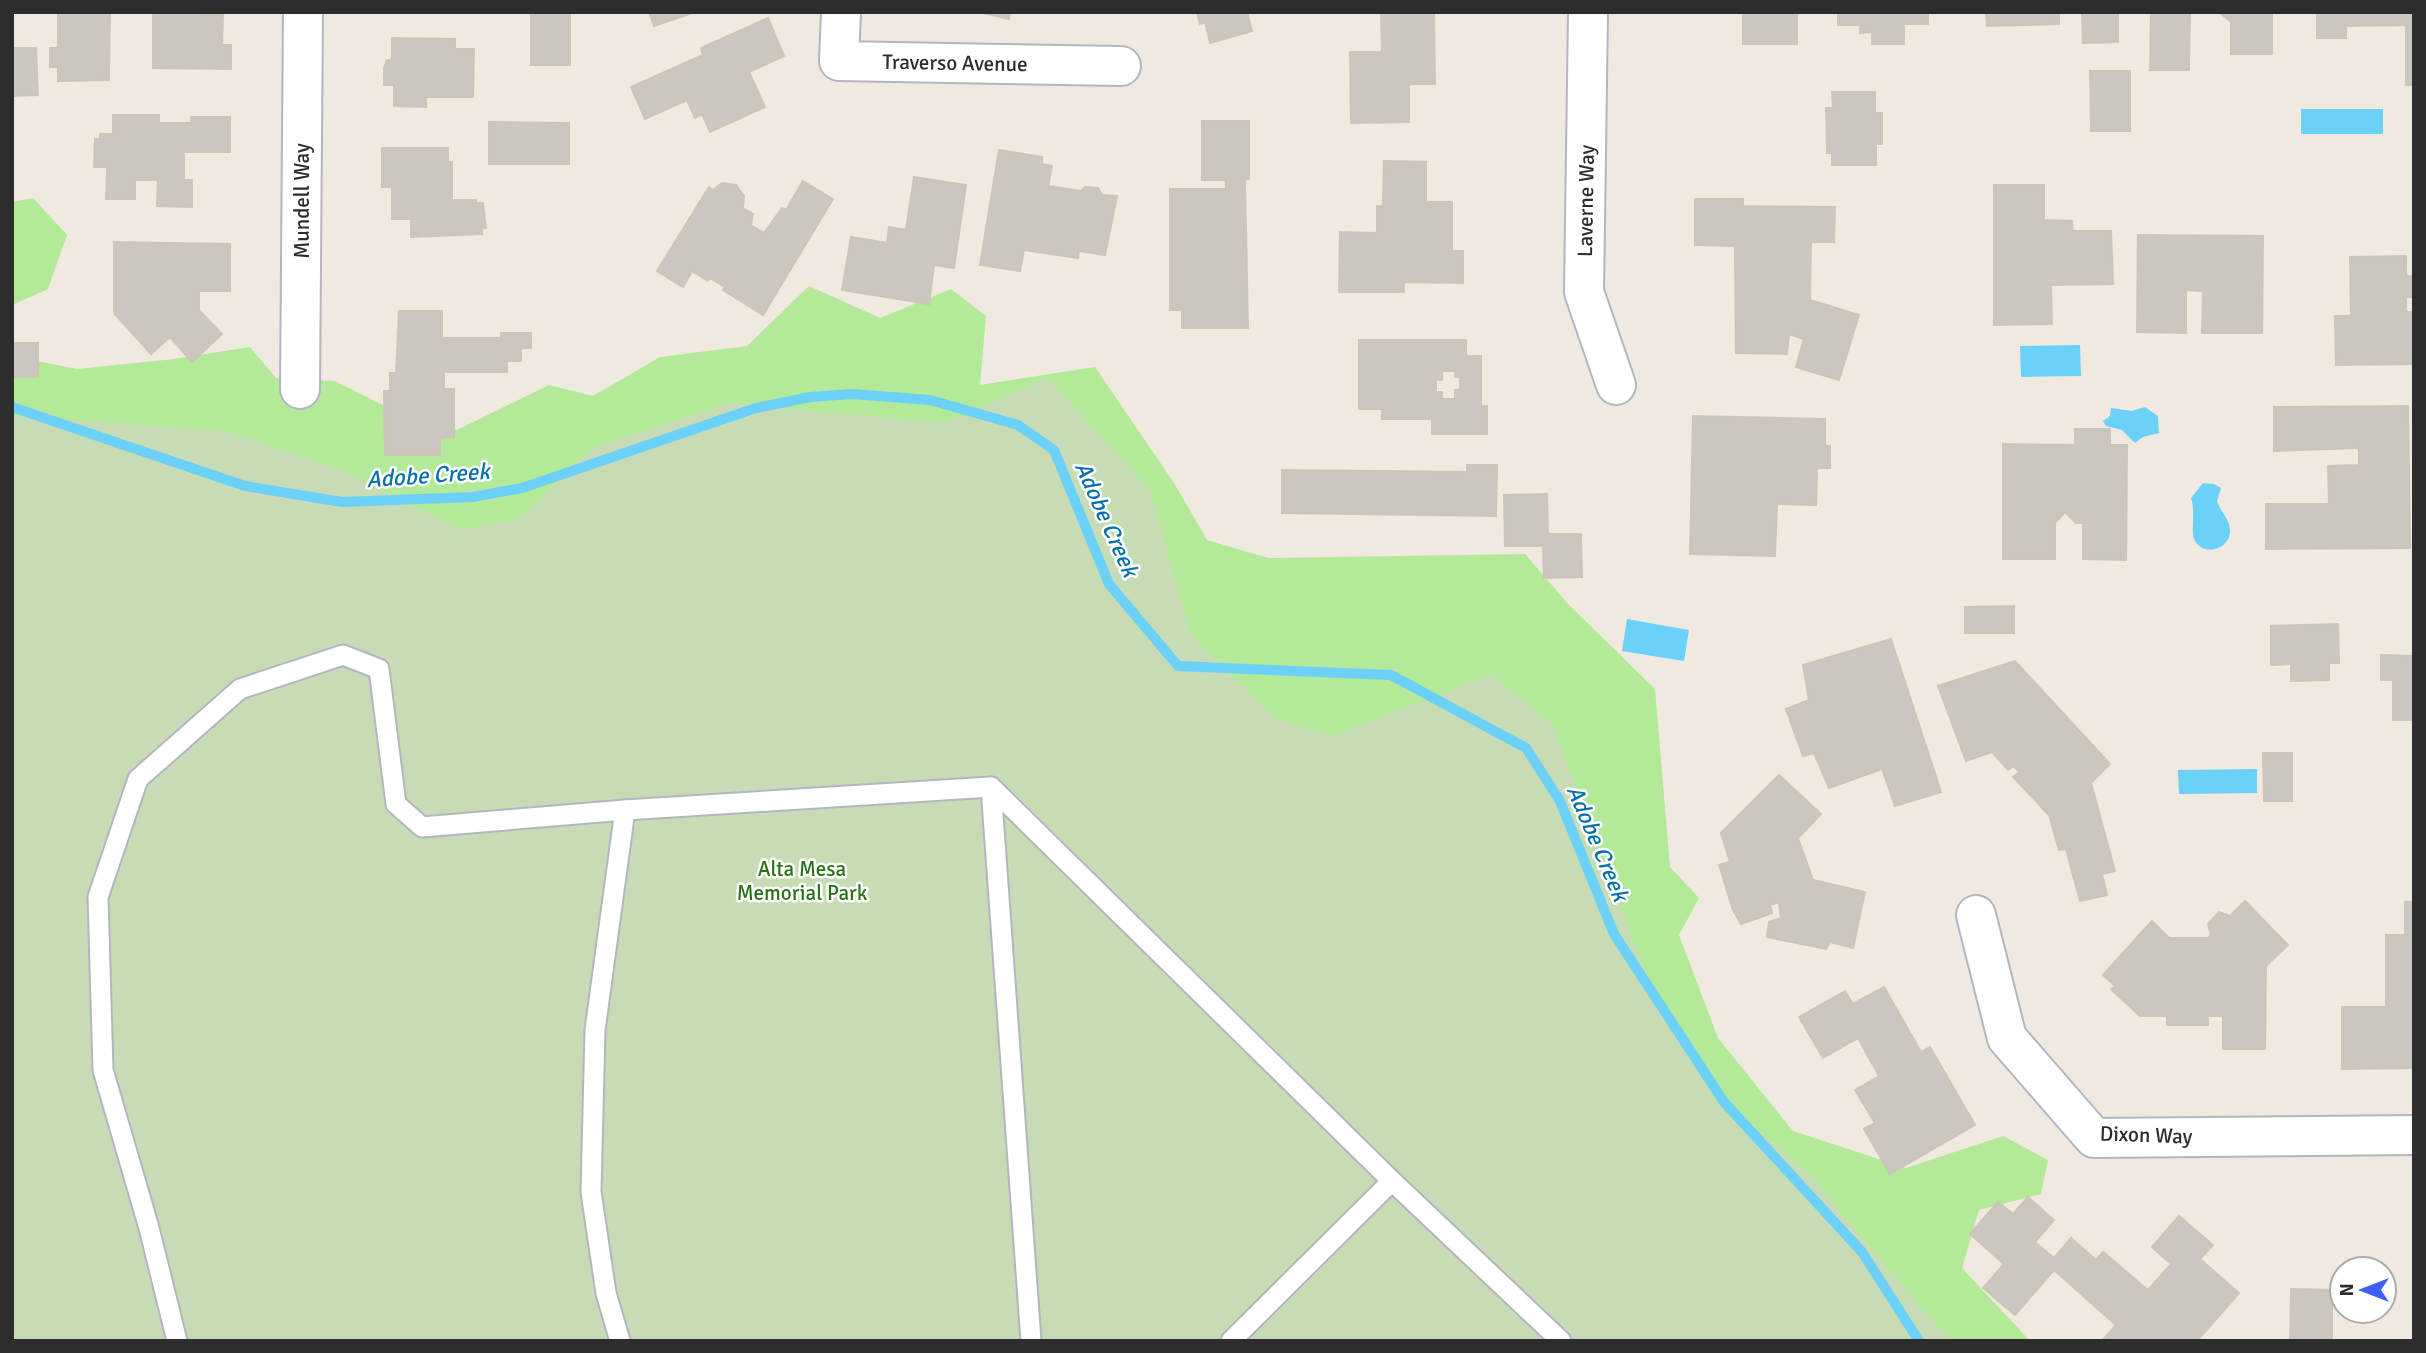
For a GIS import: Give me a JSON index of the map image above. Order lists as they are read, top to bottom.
{
  "streets": {
    "street": [
      "Traverso Avenue",
      "Mundell Way",
      "Laverne Way",
      "Dixon Way"
    ]
  },
  "water": ["Adobe Creek"],
  "parks": ["Alta Mesa Memorial Park"],
  "north": "left"
}
